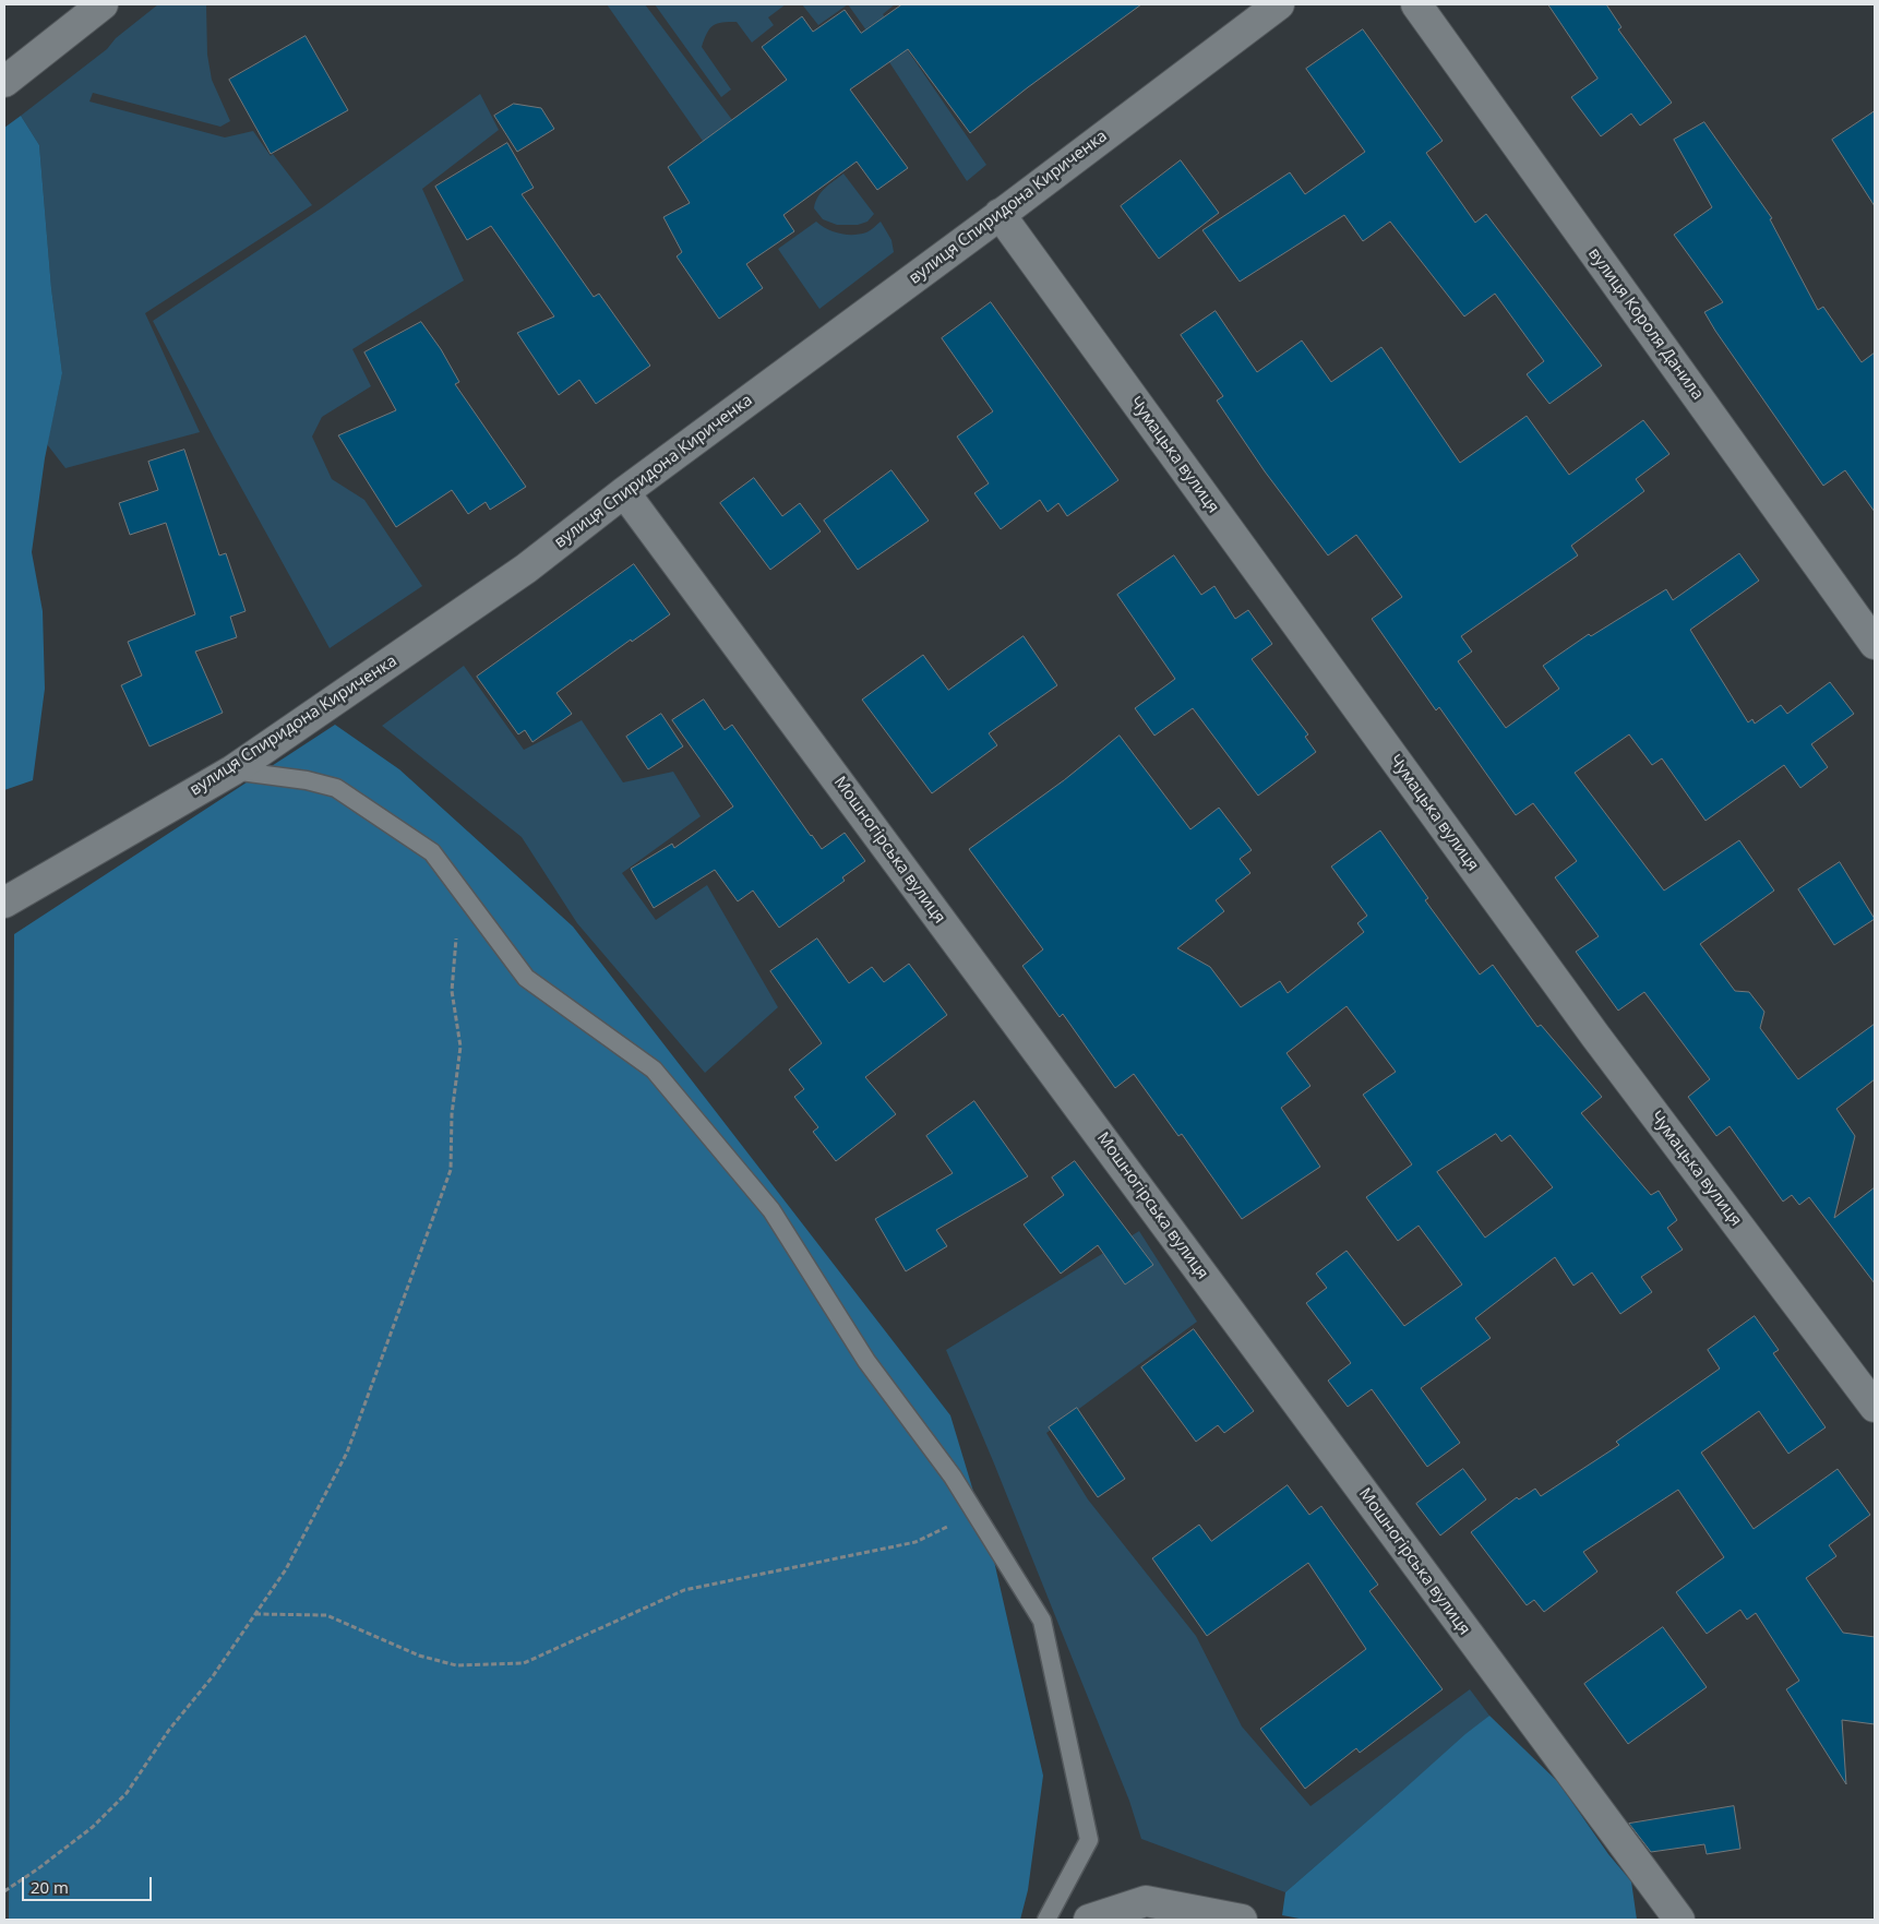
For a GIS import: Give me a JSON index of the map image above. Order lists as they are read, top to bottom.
{
  "streets": {
    "street": [
      "вулиця Спиридона Кириченка",
      "вулиця Короля Данила",
      "Чумацька вулиця",
      "Мошногірська вулиця"
    ]
  },
  "crossings": [
    ["вулиця Спиридона Кириченка", "Чумацька вулиця"],
    ["вулиця Спиридона Кириченка", "Мошногірська вулиця"]
  ],
  "scale_bar": "20 m"
}
